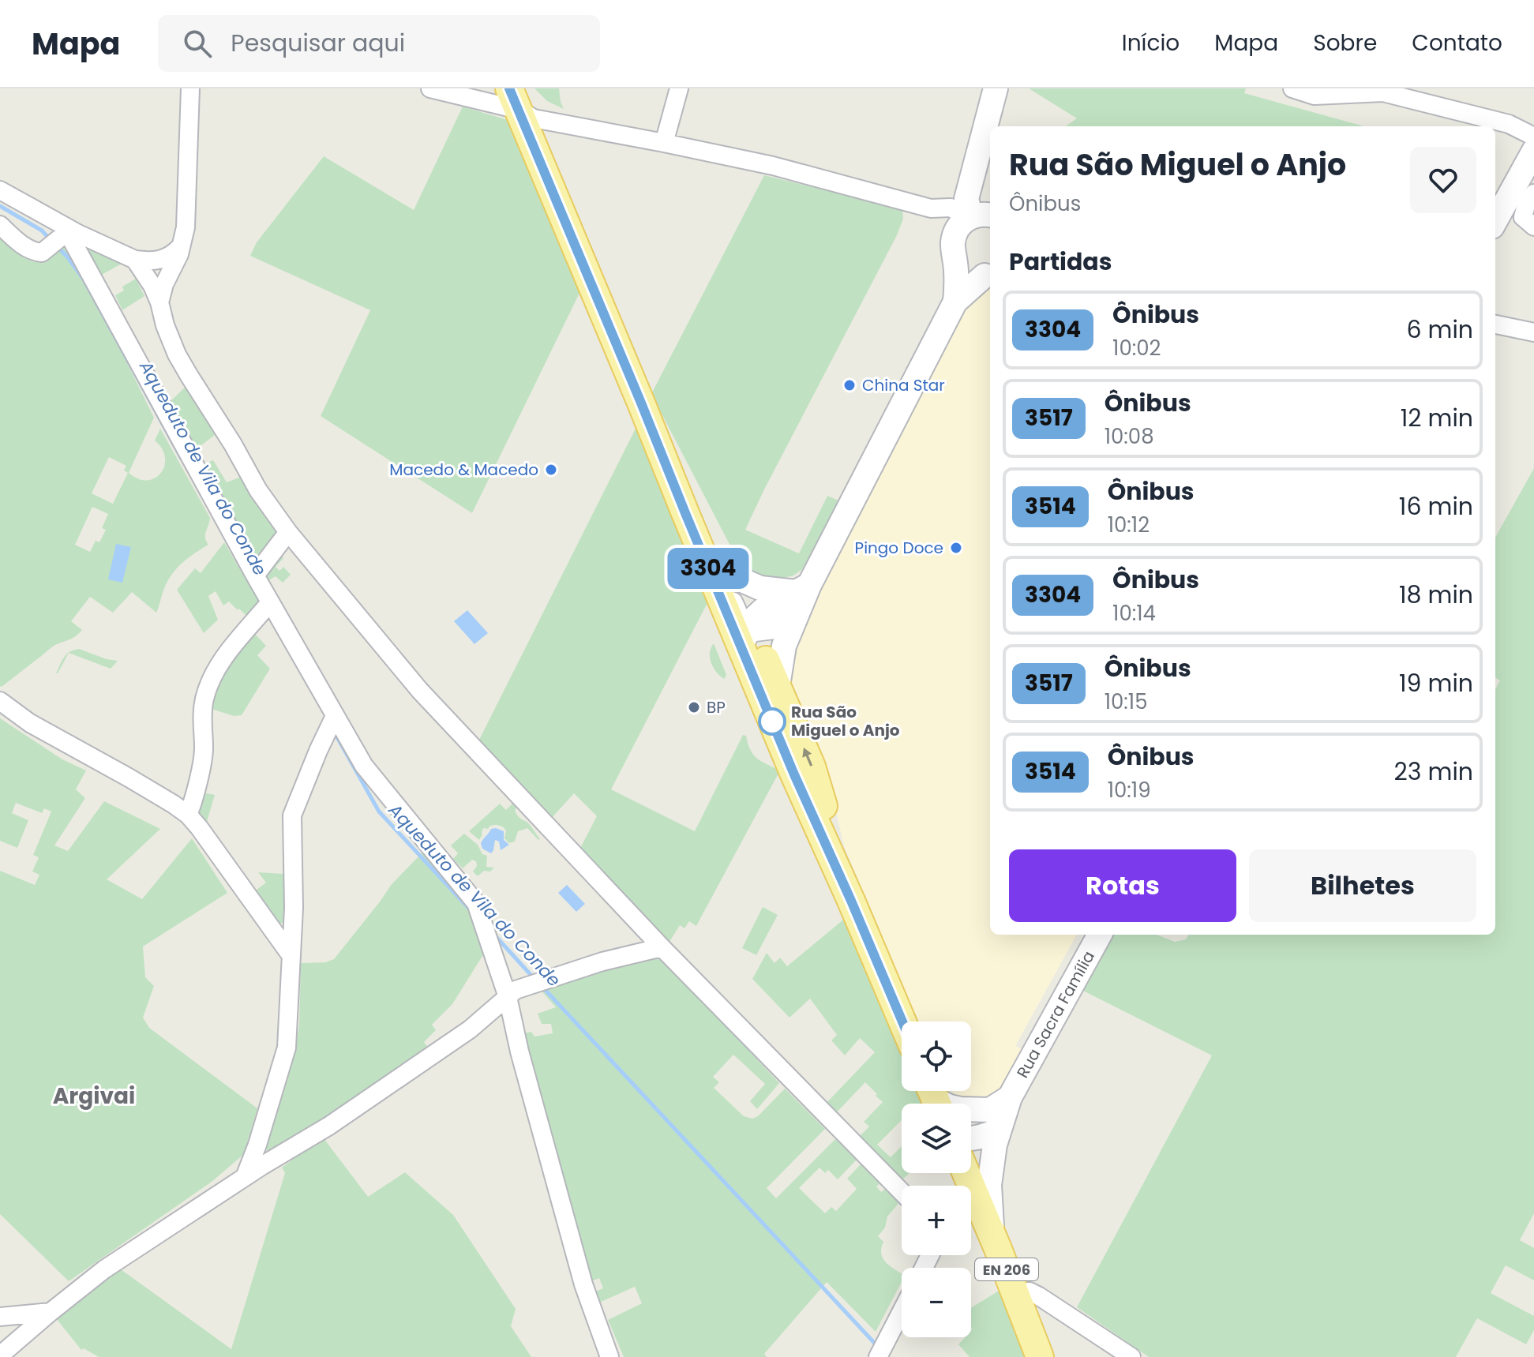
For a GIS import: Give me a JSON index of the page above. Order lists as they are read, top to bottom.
{
  "streets": {
    "main road": ["EN 206"],
    "street": ["Rua Sacra Família"]
  },
  "districts": ["Argivai"],
  "water": ["Aqueduto de Vila do Conde"],
  "places": [
    "China Star",
    "Macedo & Macedo",
    "Pingo Doce",
    "BP",
    "Rua São Miguel o Anjo"
  ],
  "lines": ["bus line 3304"],
  "page": {
    "header": "Mapa",
    "search": "Pesquisar aqui",
    "nav": [
      "Início",
      "Mapa",
      "Sobre",
      "Contato"
    ],
    "on_map": "3304",
    "heading": [
      ["Rua São Miguel o Anjo", "Ônibus"],
      "Partidas"
    ],
    "list": [
      {
        "mark": "3304",
        "name": "Ônibus",
        "note": "10:02",
        "value": "6 min"
      },
      {
        "mark": "3517",
        "name": "Ônibus",
        "note": "10:08",
        "value": "12 min"
      },
      {
        "mark": "3514",
        "name": "Ônibus",
        "note": "10:12",
        "value": "16 min"
      },
      {
        "mark": "3304",
        "name": "Ônibus",
        "note": "10:14",
        "value": "18 min"
      },
      {
        "mark": "3517",
        "name": "Ônibus",
        "note": "10:15",
        "value": "19 min"
      },
      {
        "mark": "3514",
        "name": "Ônibus",
        "note": "10:19",
        "value": "23 min"
      }
    ],
    "buttons": ["Rotas", "Bilhetes"],
    "map_buttons": ["+", "−"]
  }
}
